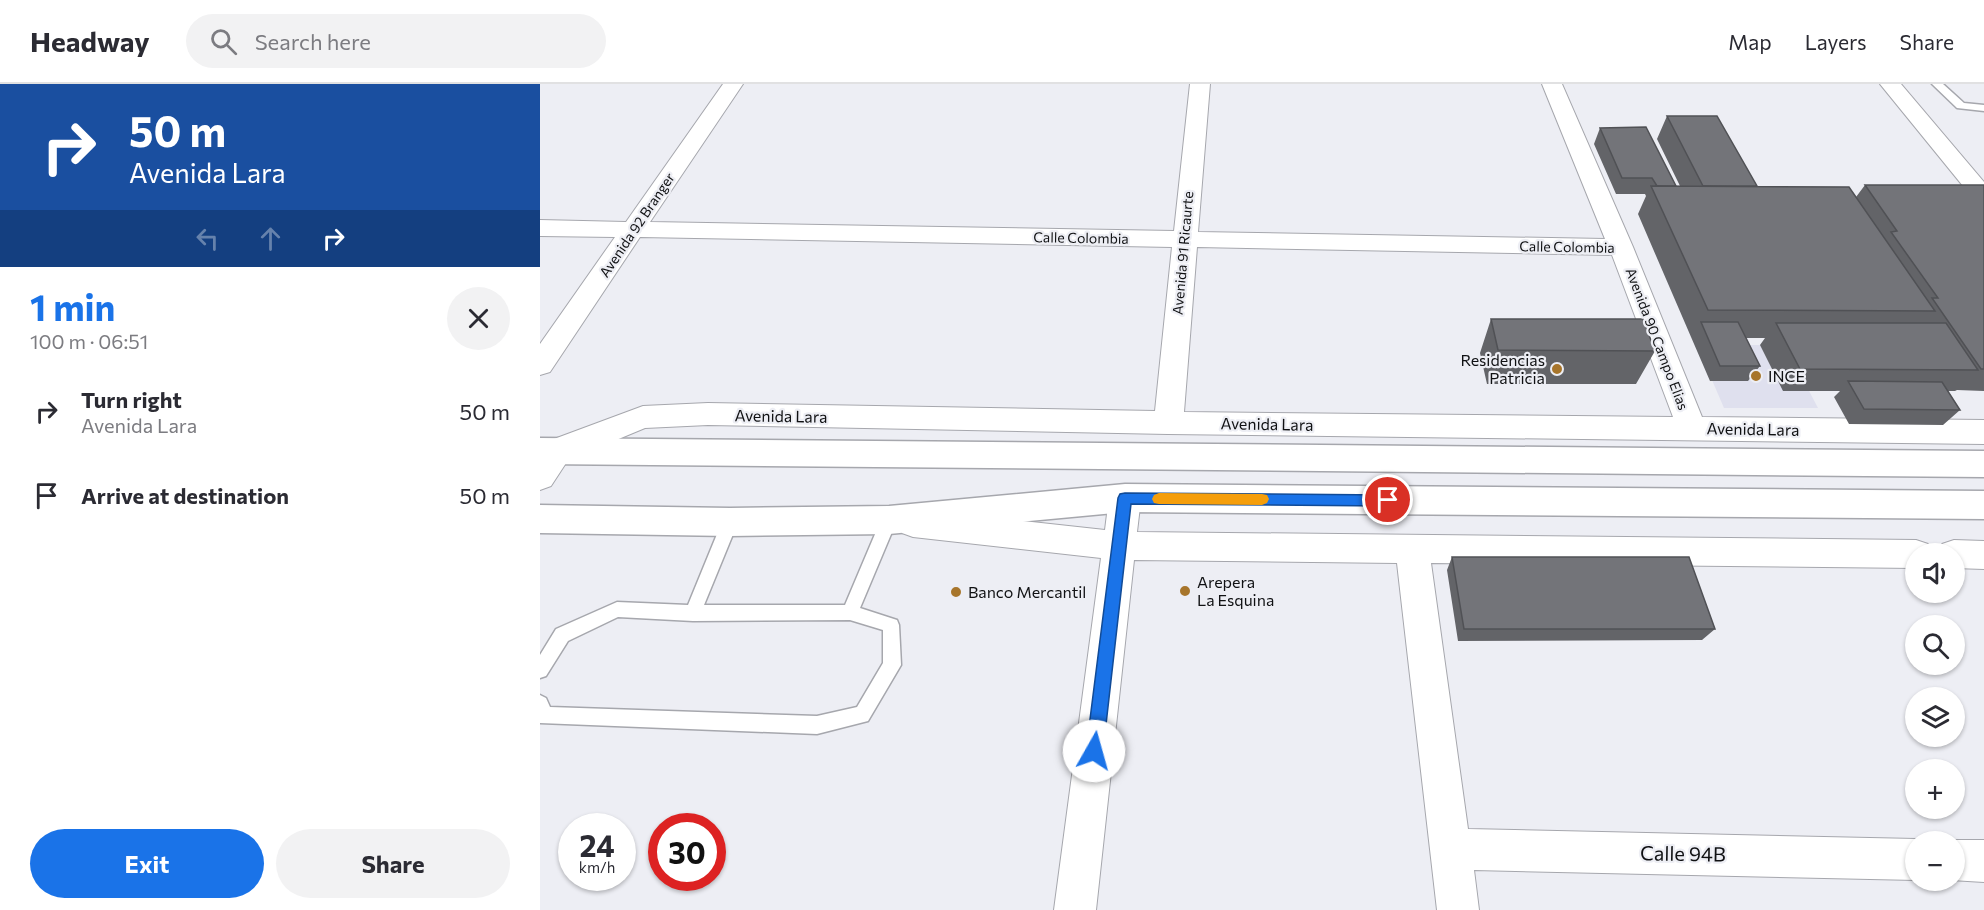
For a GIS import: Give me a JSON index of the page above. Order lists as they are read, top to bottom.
{
  "streets": {
    "street": [
      "Avenida 92 Branger",
      "Calle Colombia",
      "Avenida 91 Ricaurte",
      "Avenida 90 Campo Elias",
      "Avenida Lara",
      "Calle 94B"
    ]
  },
  "crossings": [
    ["Avenida 92 Branger", "Calle Colombia"],
    ["Calle Colombia", "Avenida 91 Ricaurte"],
    ["Calle Colombia", "Avenida 90 Campo Elias"],
    ["Avenida 91 Ricaurte", "Avenida Lara"],
    ["Avenida 90 Campo Elias", "Avenida Lara"]
  ],
  "places": [
    "Residencias Patricia",
    "INCE",
    "Arepera La Esquina",
    "Banco Mercantil"
  ],
  "page": {
    "header": "Headway",
    "search": "Search here",
    "nav": ["Map", "Layers", "Share"],
    "turn": ["50 m", "Avenida Lara"],
    "heading": ["1 min", "100 m · 06:51"],
    "list": [
      {
        "name": "Turn right",
        "note": "Avenida Lara",
        "value": "50 m"
      },
      {
        "name": "Arrive at destination",
        "value": "50 m"
      }
    ],
    "map_buttons": ["+", "−"],
    "speed": "24 km/h",
    "limit": "30",
    "buttons": ["Exit", "Share"]
  }
}
